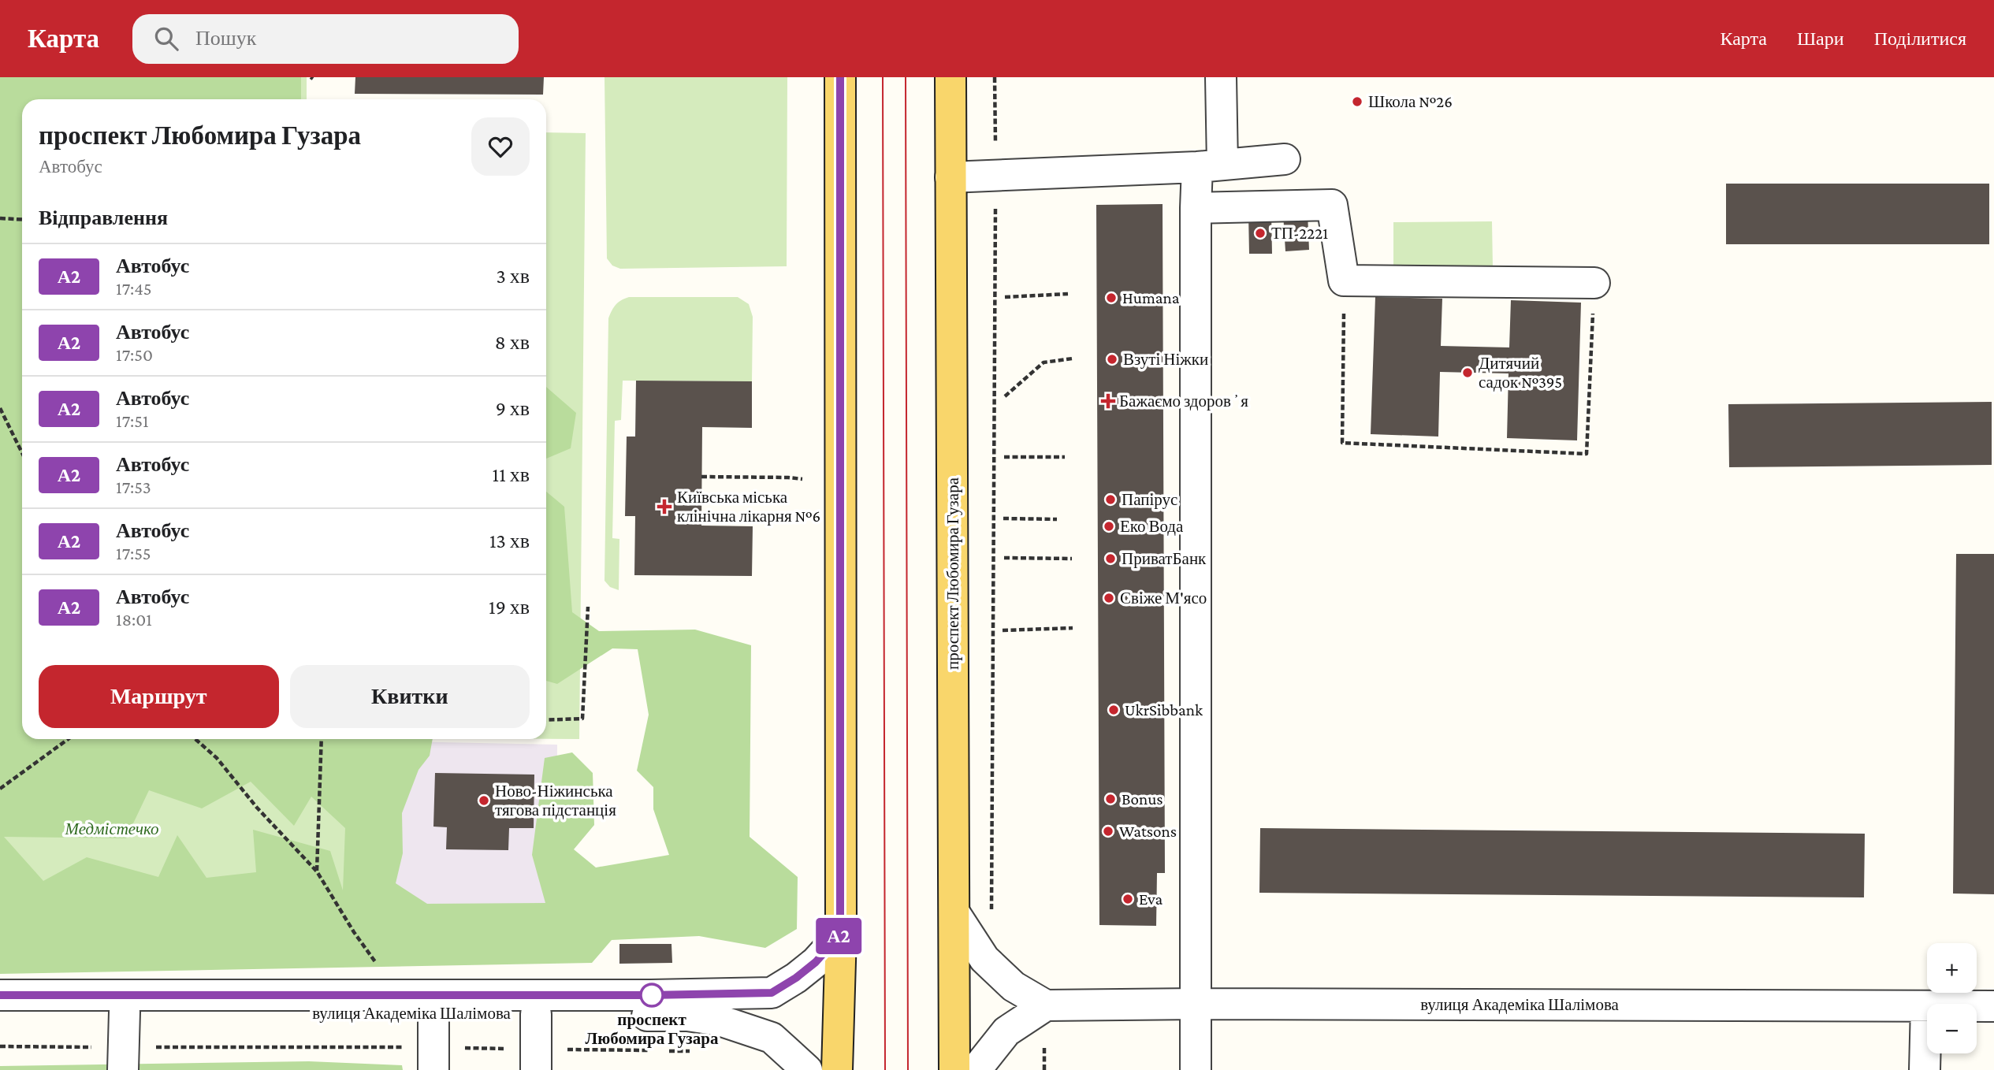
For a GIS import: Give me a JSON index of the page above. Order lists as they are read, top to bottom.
{
  "streets": {
    "main road": ["проспект Любомира Гузара"],
    "street": ["вулиця Академіка Шалімова"]
  },
  "parks": ["Медмістечко"],
  "places": {
    "other": [
      "Школа №26",
      "ТП-2221",
      "Humana",
      "Взуті Ніжки",
      "Дитячий садок №395",
      "Папірус",
      "Еко Вода",
      "ПриватБанк",
      "Свіже М'ясо",
      "UkrSibbank",
      "Bonus",
      "Ново-Ніжинська тягова підстанція",
      "Watsons",
      "Eva",
      "проспект Любомира Гузара"
    ],
    "health": ["Бажаємо здоровʼя", "Київська міська клінічна лікарня №6"]
  },
  "lines": ["bus line А2"],
  "page": {
    "header": "Карта",
    "search": "Пошук",
    "nav": ["Карта", "Шари", "Поділитися"],
    "on_map": "А2",
    "heading": [
      ["проспект Любомира Гузара", "Автобус"],
      "Відправлення"
    ],
    "list": [
      {
        "mark": "А2",
        "name": "Автобус",
        "note": "17:45",
        "value": "3 хв"
      },
      {
        "mark": "А2",
        "name": "Автобус",
        "note": "17:50",
        "value": "8 хв"
      },
      {
        "mark": "А2",
        "name": "Автобус",
        "note": "17:51",
        "value": "9 хв"
      },
      {
        "mark": "А2",
        "name": "Автобус",
        "note": "17:53",
        "value": "11 хв"
      },
      {
        "mark": "А2",
        "name": "Автобус",
        "note": "17:55",
        "value": "13 хв"
      },
      {
        "mark": "А2",
        "name": "Автобус",
        "note": "18:01",
        "value": "19 хв"
      }
    ],
    "buttons": ["Маршрут", "Квитки"],
    "map_buttons": ["+", "−"]
  }
}
